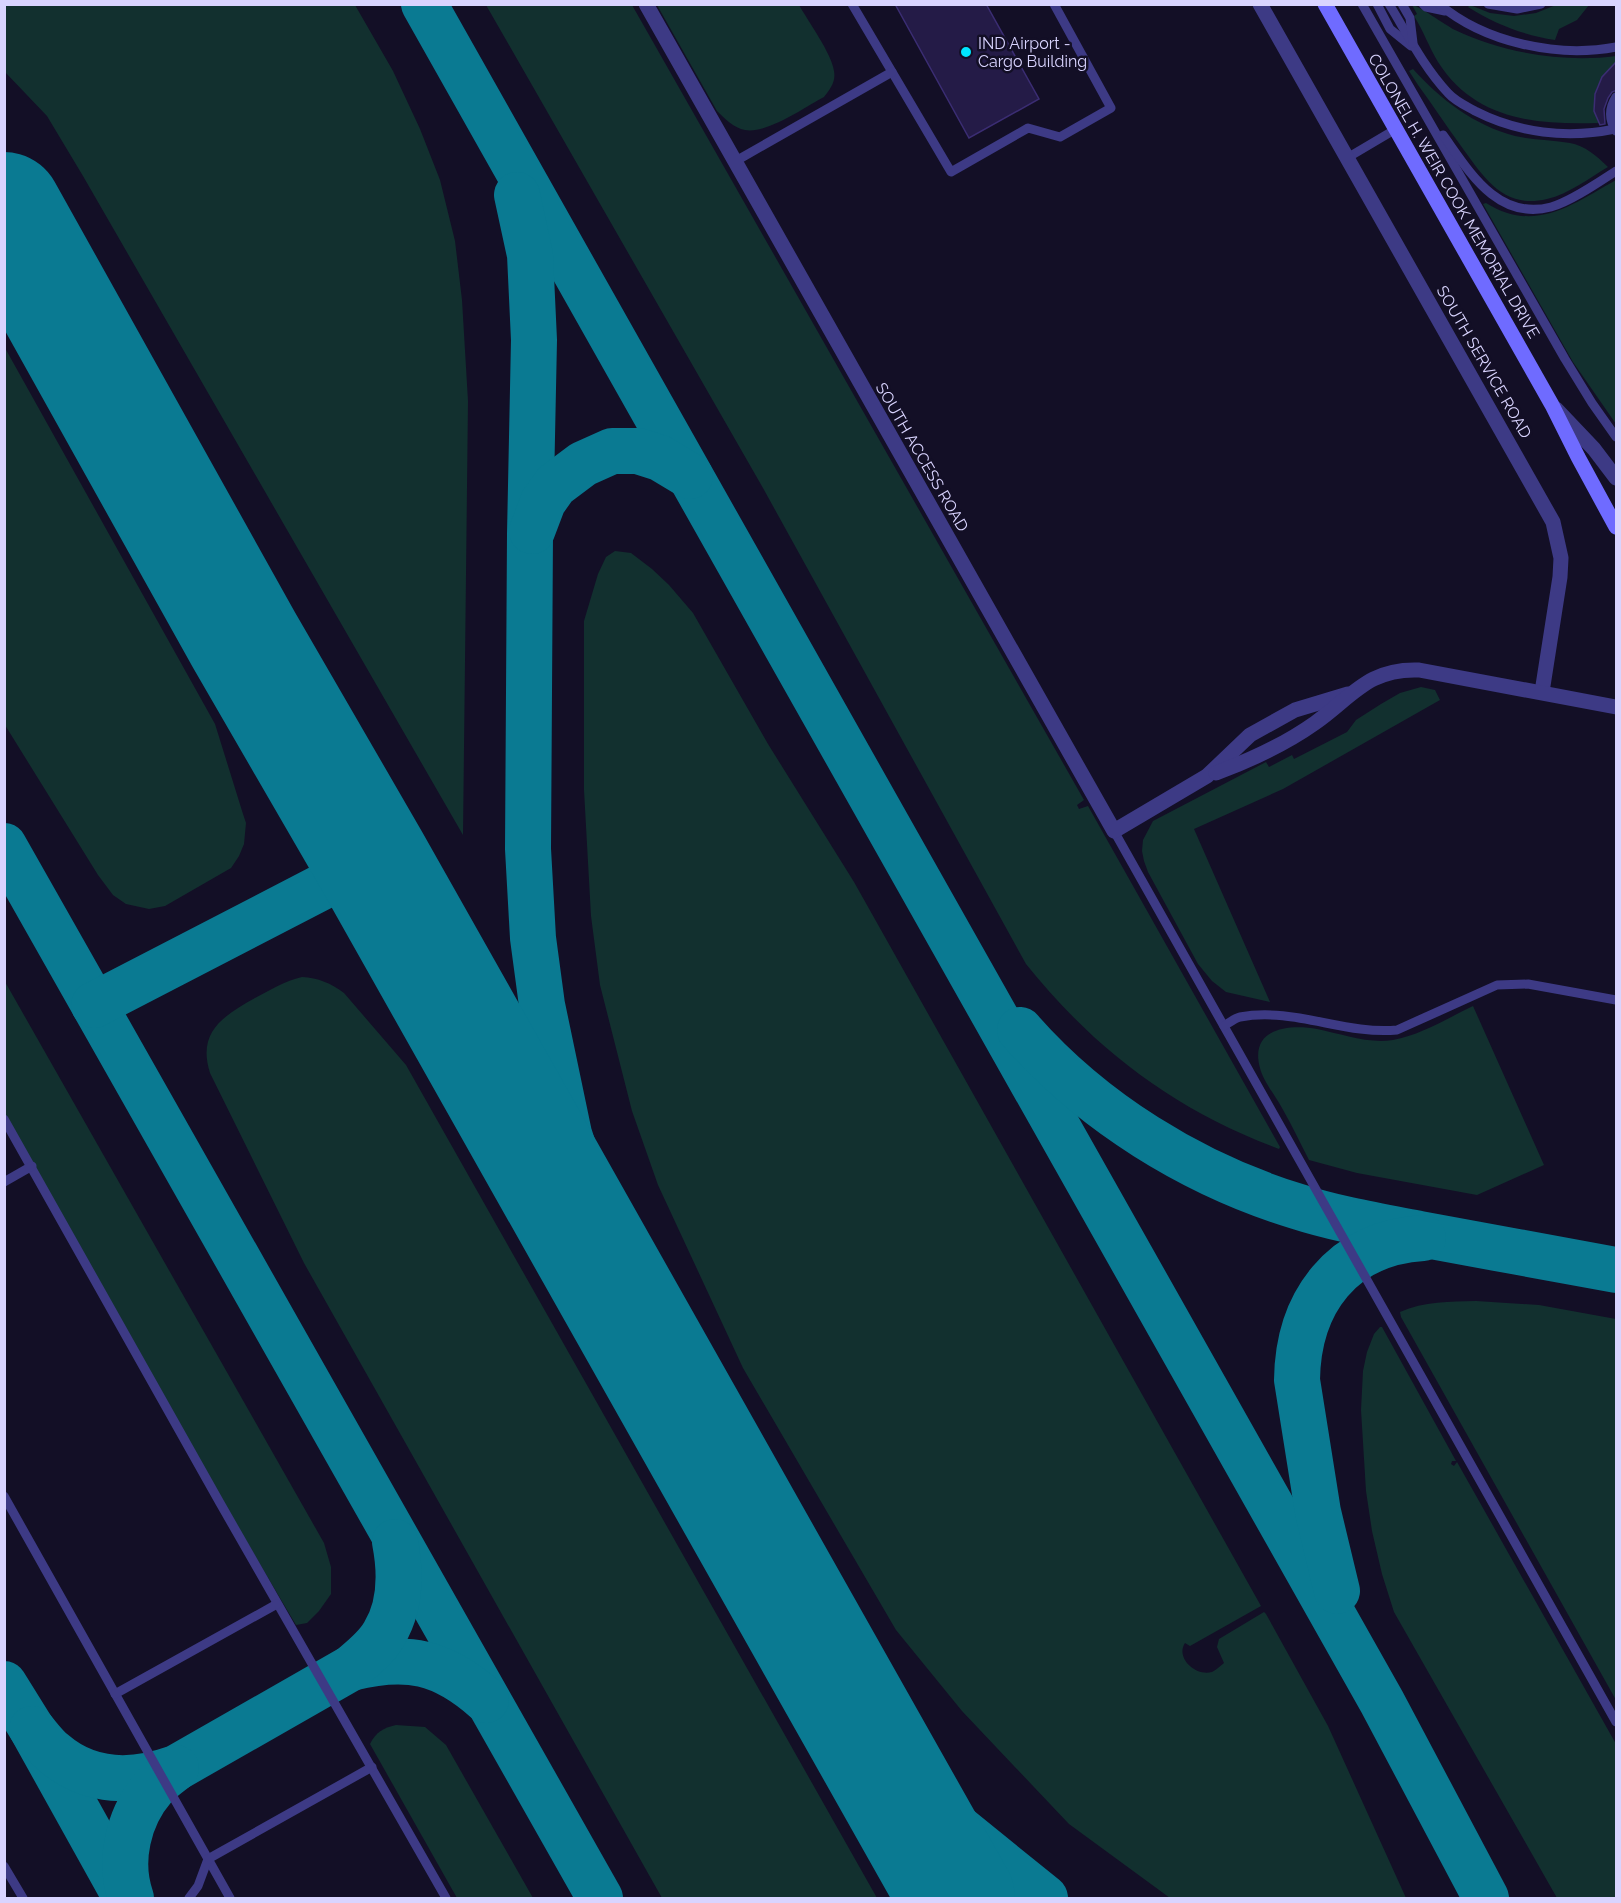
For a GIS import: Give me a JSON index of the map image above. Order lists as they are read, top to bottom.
{
  "streets": {
    "street": ["COLONEL H. WEIR COOK MEMORIAL DRIVE", "SOUTH SERVICE ROAD", "SOUTH ACCESS ROAD"]
  },
  "places": ["IND Airport - Cargo Building"]
}
